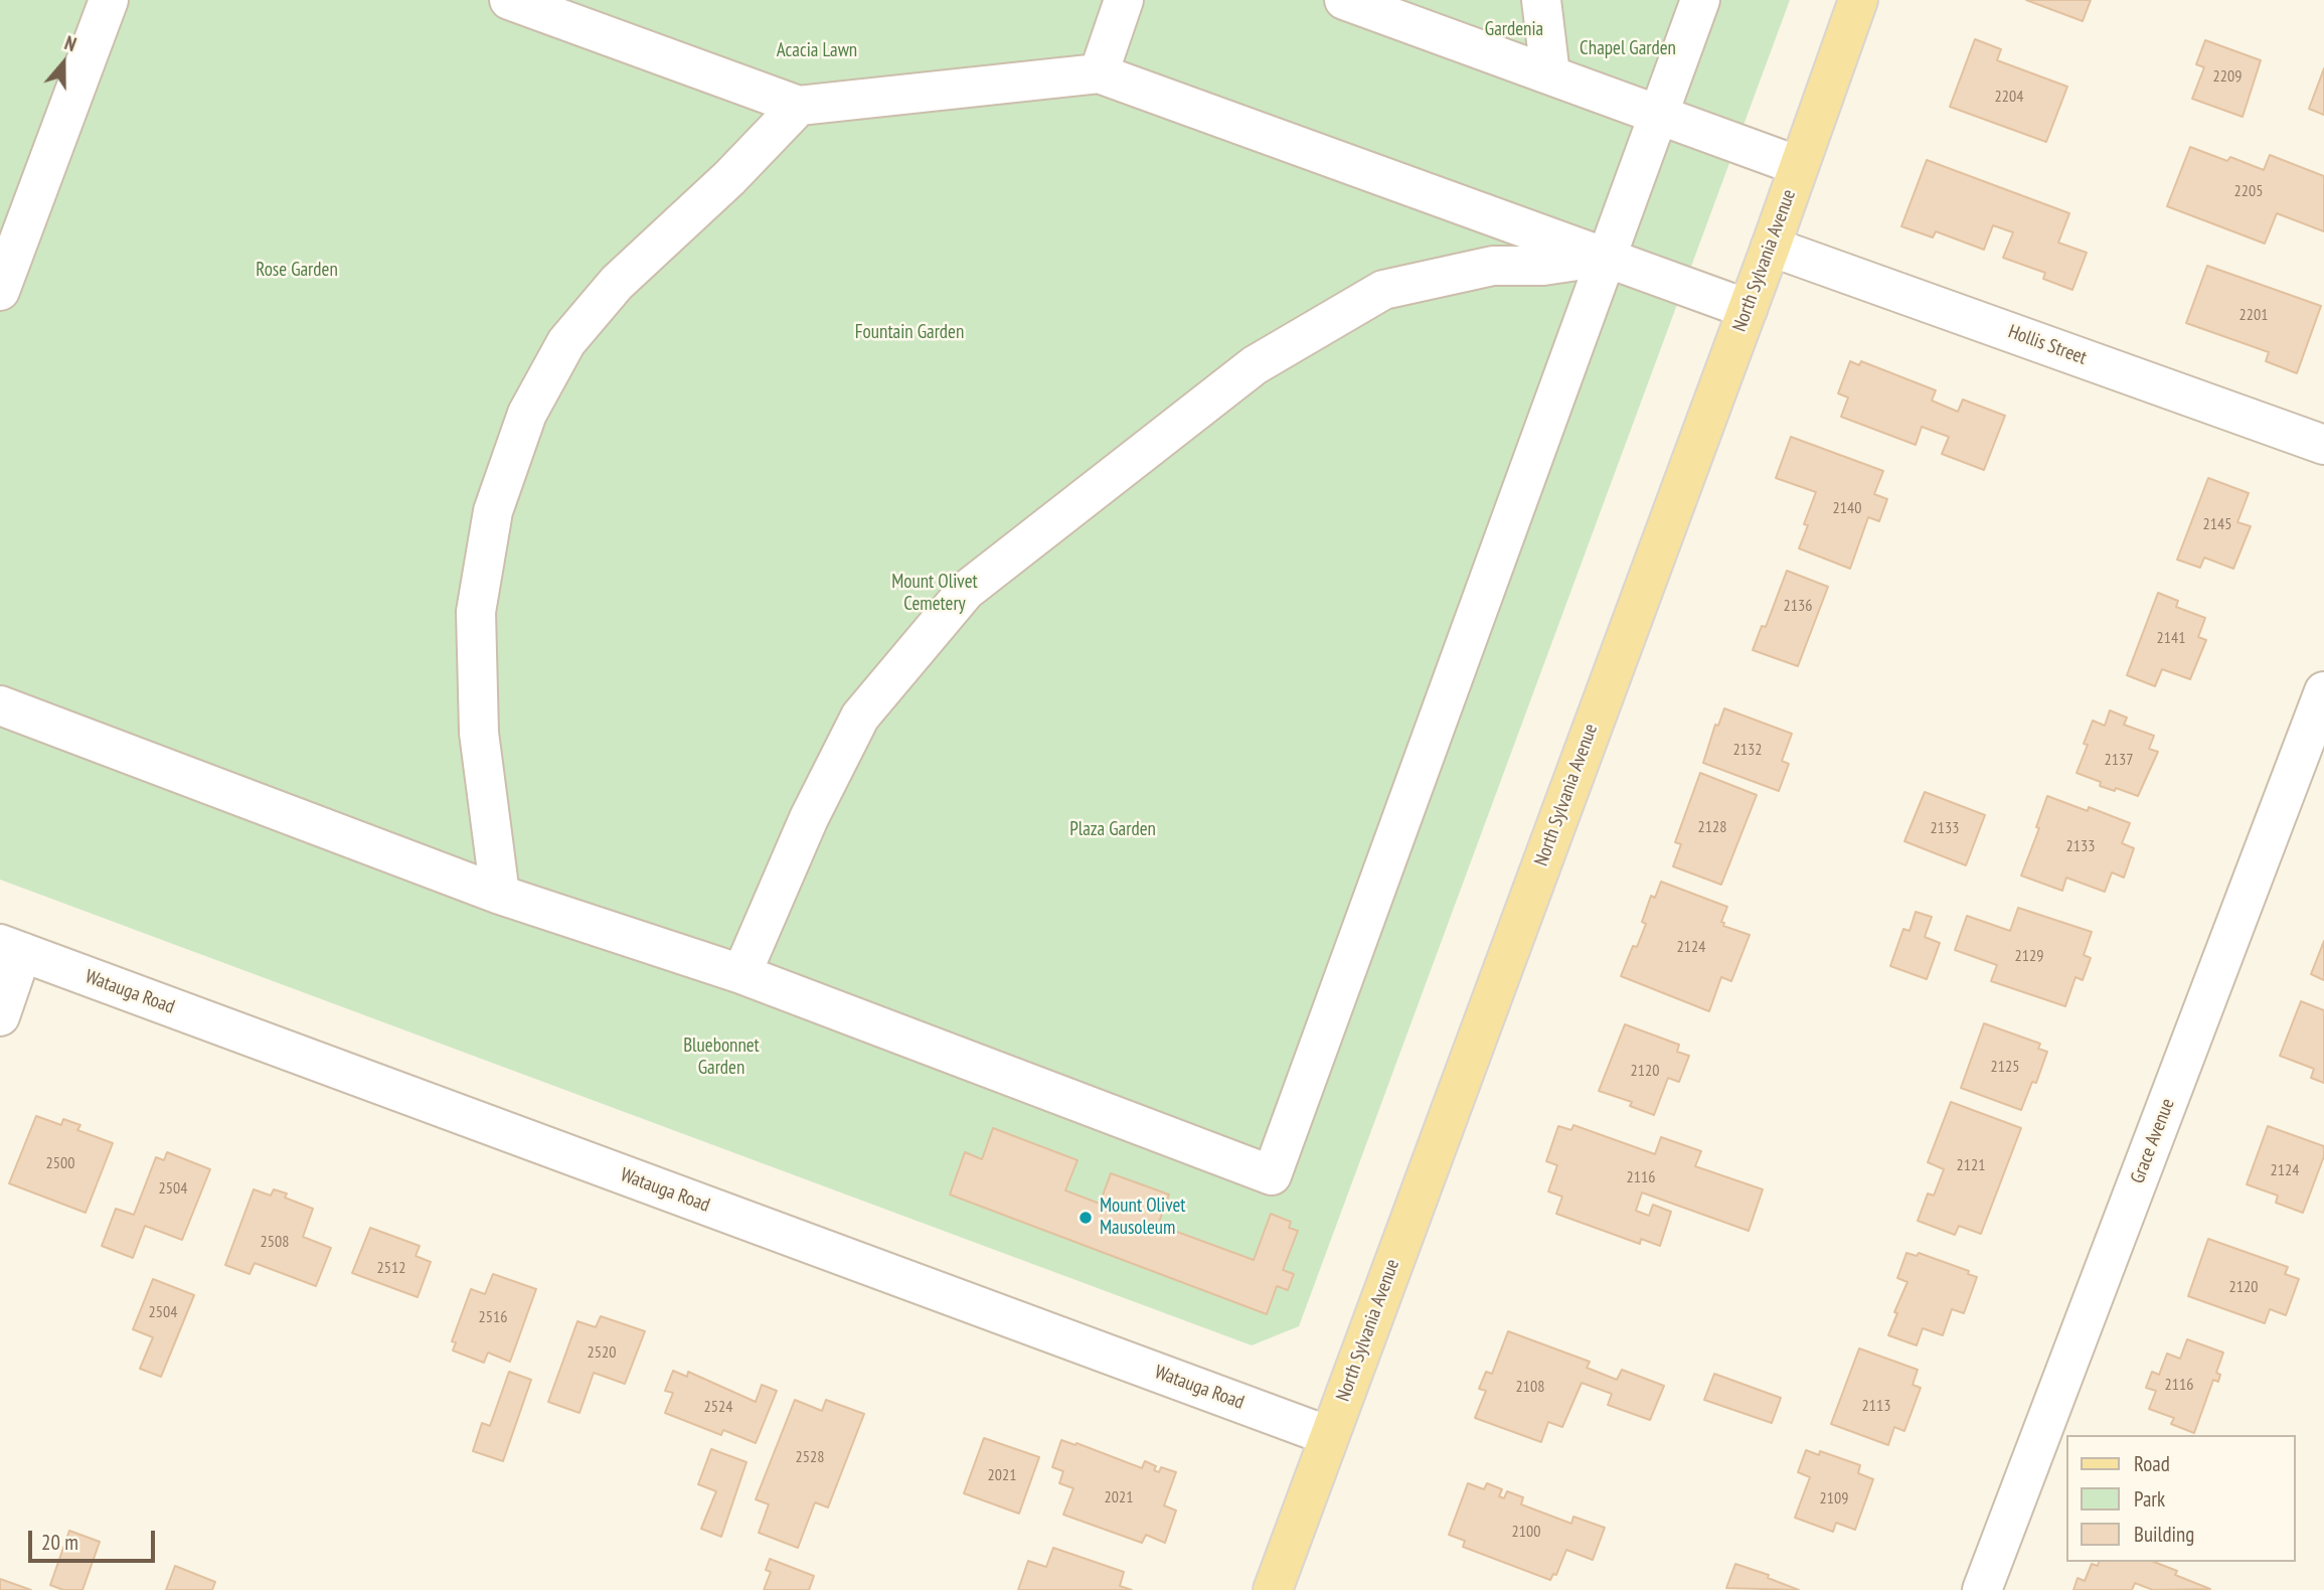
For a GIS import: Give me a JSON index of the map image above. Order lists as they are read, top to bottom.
{
  "streets": {
    "main road": ["North Sylvania Avenue"],
    "street": ["Hollis Street", "Watauga Road", "Grace Avenue"]
  },
  "crossings": [
    ["North Sylvania Avenue", "Hollis Street"],
    ["North Sylvania Avenue", "Watauga Road"]
  ],
  "parks": [
    "Gardenia",
    "Chapel Garden",
    "Acacia Lawn",
    "Rose Garden",
    "Fountain Garden",
    "Mount Olivet Cemetery",
    "Plaza Garden",
    "Bluebonnet Garden"
  ],
  "places": ["Mount Olivet Mausoleum"],
  "house_numbers": [
    "2209",
    "2204",
    "2205",
    "2201",
    "2140",
    "2145",
    "2136",
    "2141",
    "2132",
    "2137",
    "2128",
    "2133",
    "2133",
    "2124",
    "2129",
    "2125",
    "2120",
    "2500",
    "2121",
    "2124",
    "2116",
    "2504",
    "2508",
    "2512",
    "2120",
    "2504",
    "2516",
    "2520",
    "2116",
    "2108",
    "2113",
    "2524",
    "2528",
    "2021",
    "2021",
    "2109",
    "2100"
  ],
  "legend": ["Road", "Park", "Building"],
  "scale_bar": "20 m",
  "north": "top"
}
